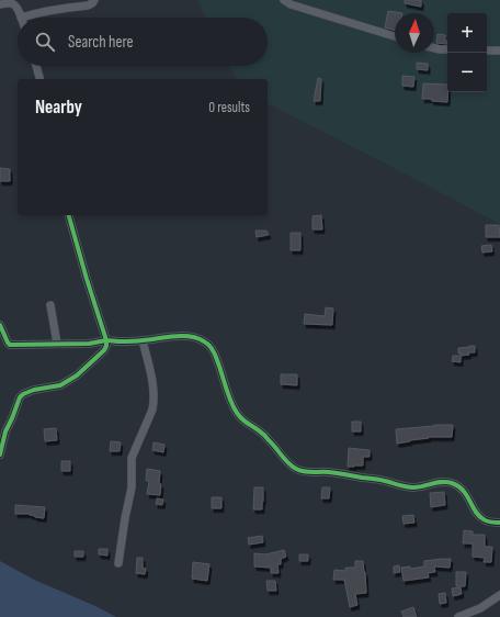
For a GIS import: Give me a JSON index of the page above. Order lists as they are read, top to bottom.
{
  "north": "top",
  "page": {
    "map_buttons": ["+", "−"],
    "search": "Search here",
    "heading": ["Nearby", "0 results"]
  }
}
